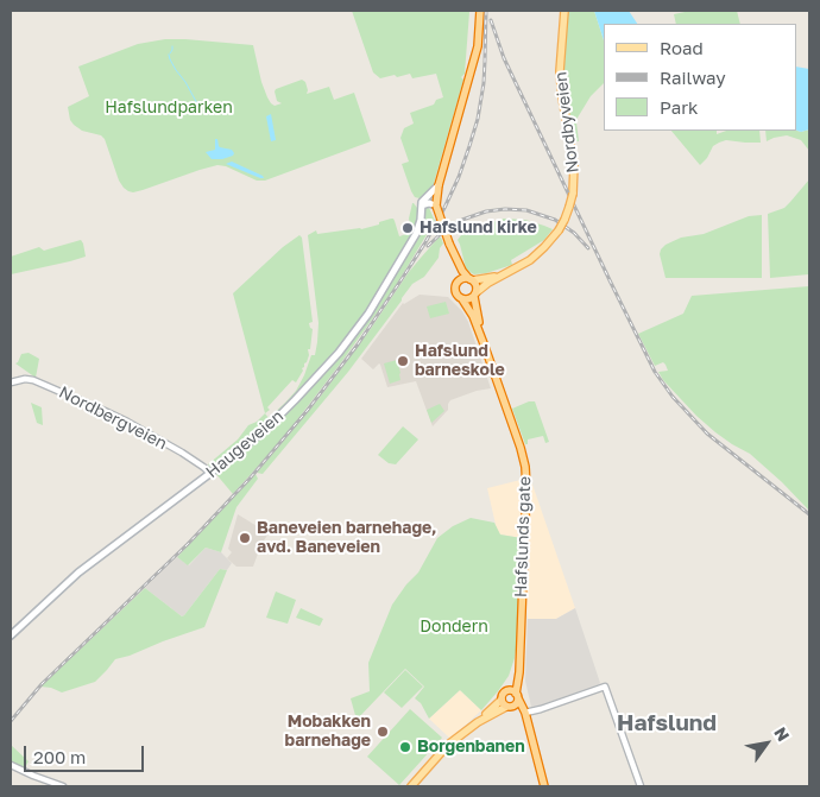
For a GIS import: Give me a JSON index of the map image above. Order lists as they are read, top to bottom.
{
  "streets": {
    "highway": ["Hafslunds gate"],
    "main road": ["Nordbyveien", "Haugeveien"],
    "street": ["Nordbergveien"]
  },
  "crossings": [
    ["Nordbyveien", "Hafslunds gate"],
    ["Nordbergveien", "Haugeveien"]
  ],
  "districts": ["Hafslund"],
  "parks": ["Hafslundparken", "Dondern"],
  "places": [
    "Hafslund kirke",
    "Hafslund barneskole",
    "Baneveien barnehage, avd. Baneveien",
    "Mobakken barnehage",
    "Borgenbanen"
  ],
  "legend": ["Road", "Railway", "Park"],
  "scale_bar": "200 m",
  "north": "top right"
}
